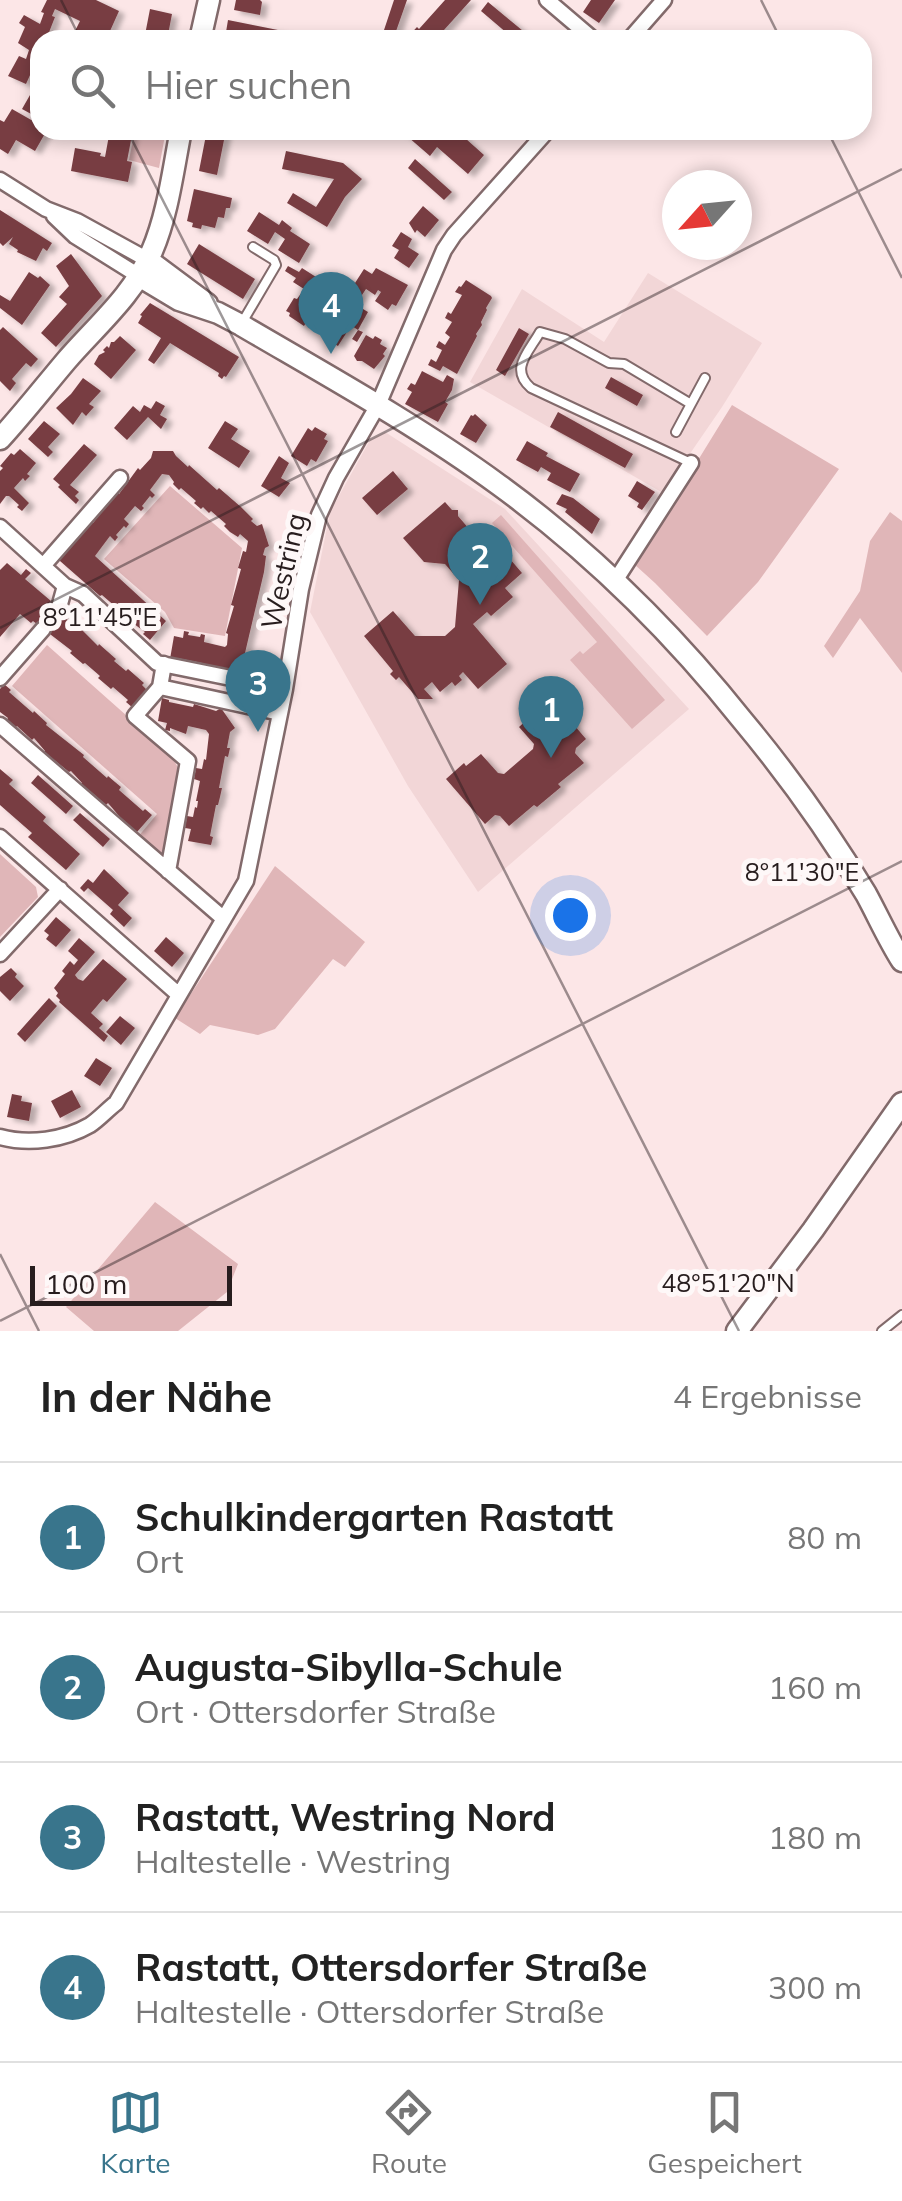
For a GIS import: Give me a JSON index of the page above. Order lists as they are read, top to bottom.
{
  "streets": {
    "street": ["Westring"]
  },
  "scale_bar": "100 m",
  "north": "bottom left",
  "page": {
    "search": "Hier suchen",
    "pins": [
      "4",
      "2",
      "3",
      "1"
    ],
    "scale": "100 m",
    "heading": ["In der Nähe", "4 Ergebnisse"],
    "list": [
      {
        "mark": "1",
        "name": "Schulkindergarten Rastatt",
        "note": "Ort",
        "value": "80 m"
      },
      {
        "mark": "2",
        "name": "Augusta-Sibylla-Schule",
        "note": "Ort · Ottersdorfer Straße",
        "value": "160 m"
      },
      {
        "mark": "3",
        "name": "Rastatt, Westring Nord",
        "note": "Haltestelle · Westring",
        "value": "180 m"
      },
      {
        "mark": "4",
        "name": "Rastatt, Ottersdorfer Straße",
        "note": "Haltestelle · Ottersdorfer Straße",
        "value": "300 m"
      }
    ],
    "nav": ["Karte", "Route", "Gespeichert"]
  },
  "coordinates": ["8°11'45\"E", "8°11'30\"E", "48°51'20\"N"]
}
